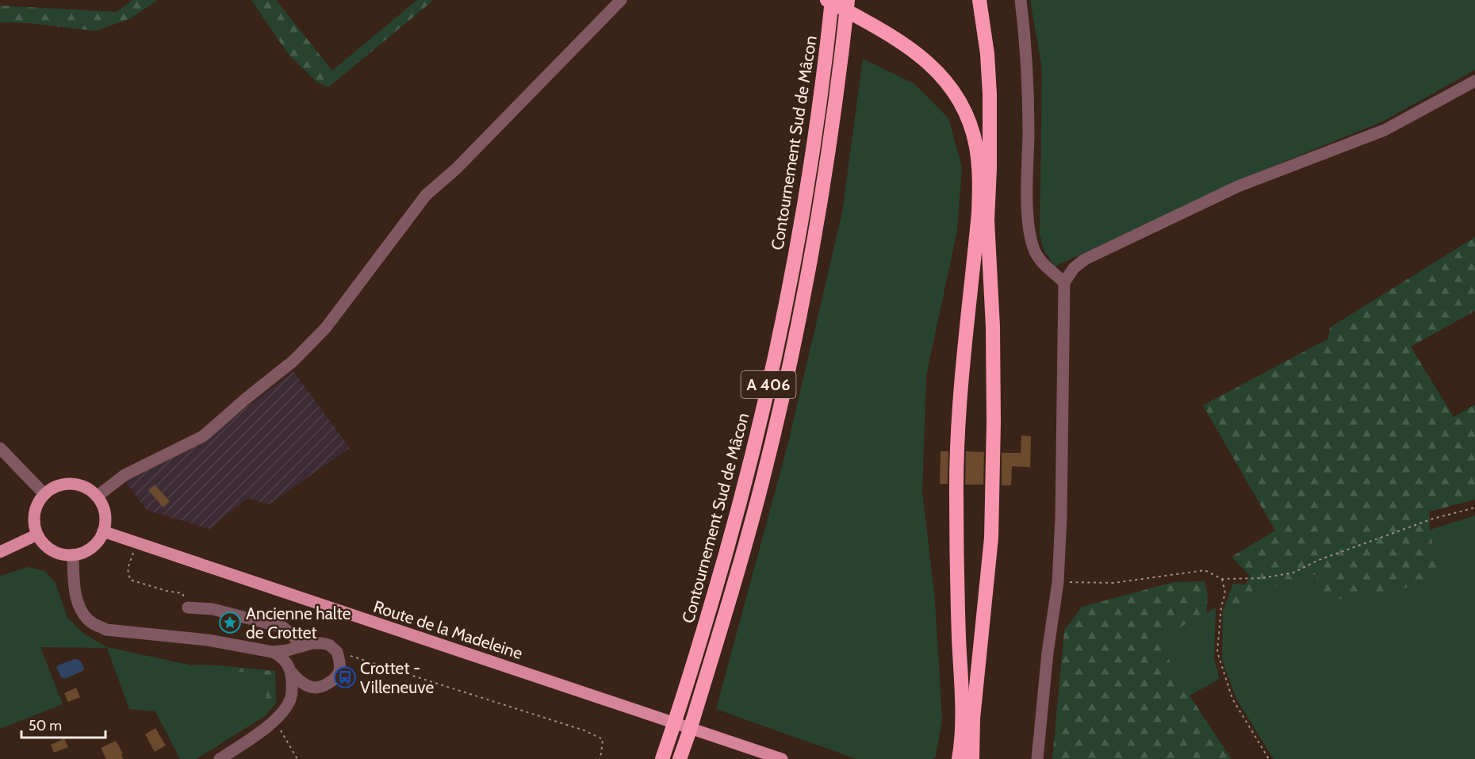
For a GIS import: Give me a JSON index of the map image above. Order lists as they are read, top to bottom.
{
  "streets": {
    "highway": ["Contournement Sud de Mâcon", "A 406"],
    "main road": ["Route de la Madeleine"]
  },
  "places": {
    "place": ["Ancienne halte de Crottet"],
    "bus stop": ["Crottet - Villeneuve"]
  },
  "scale_bar": "50 m"
}
